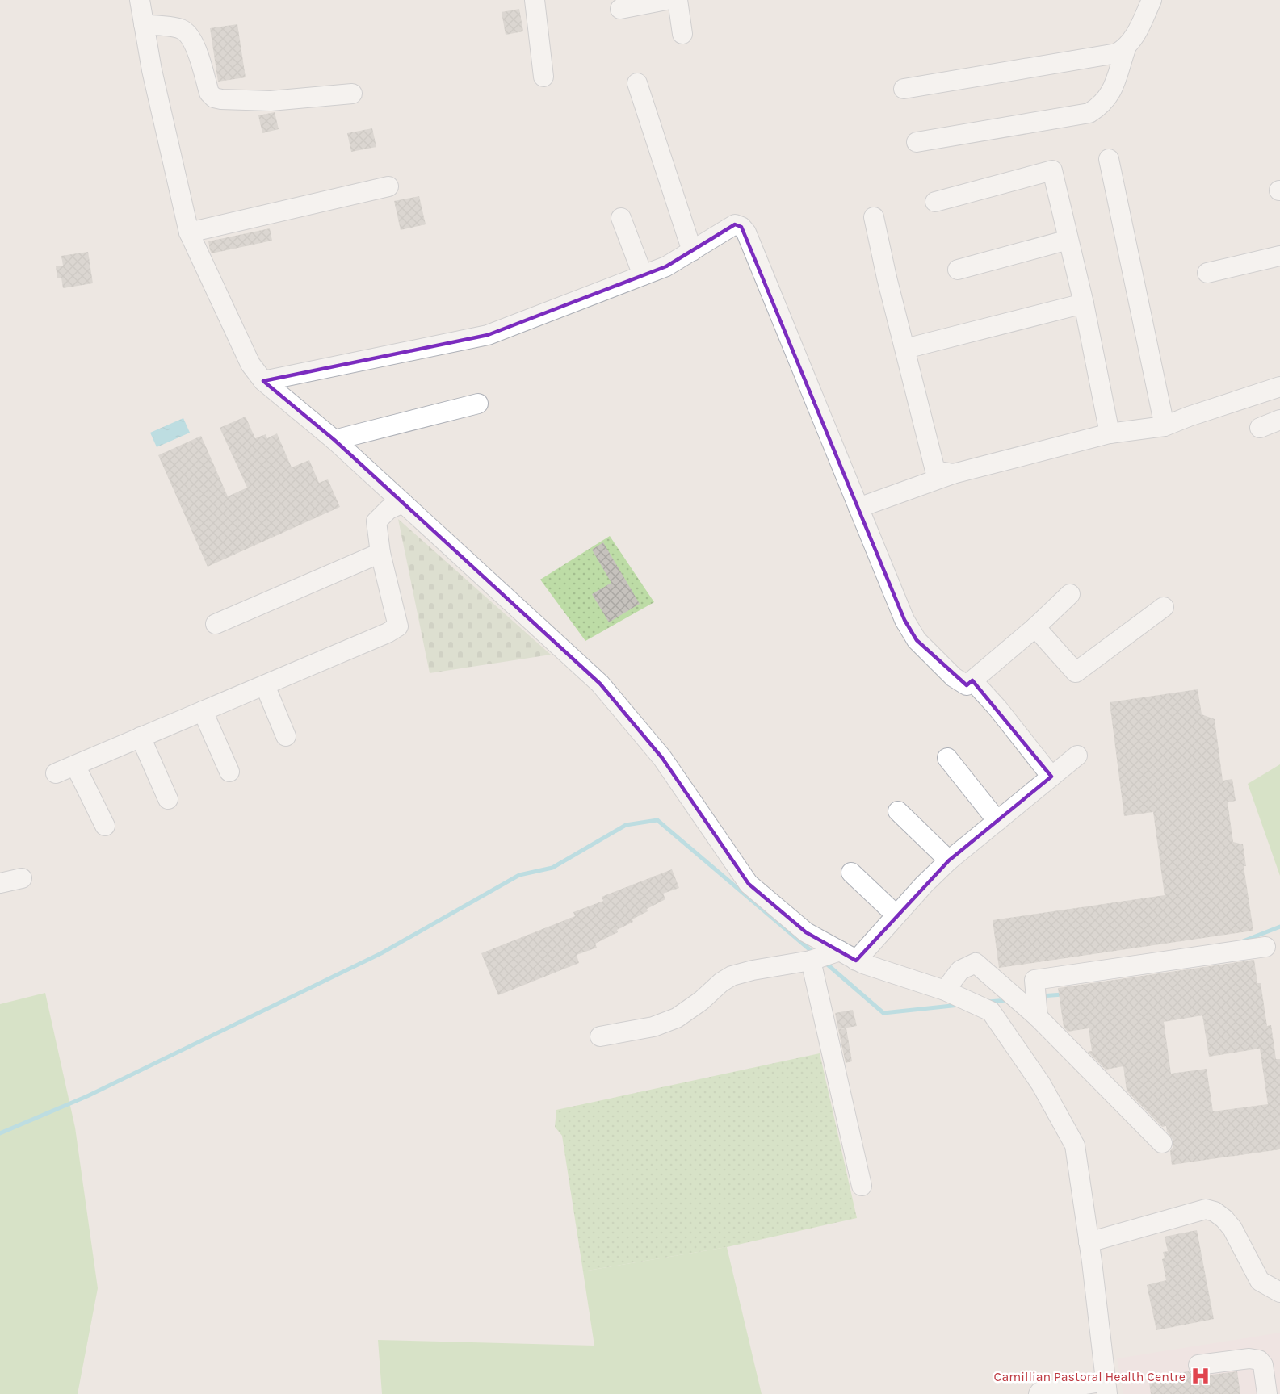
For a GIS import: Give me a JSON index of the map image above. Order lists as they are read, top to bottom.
{
  "places": {
    "hospital": ["Camillian Pastoral Health Centre"]
  }
}
